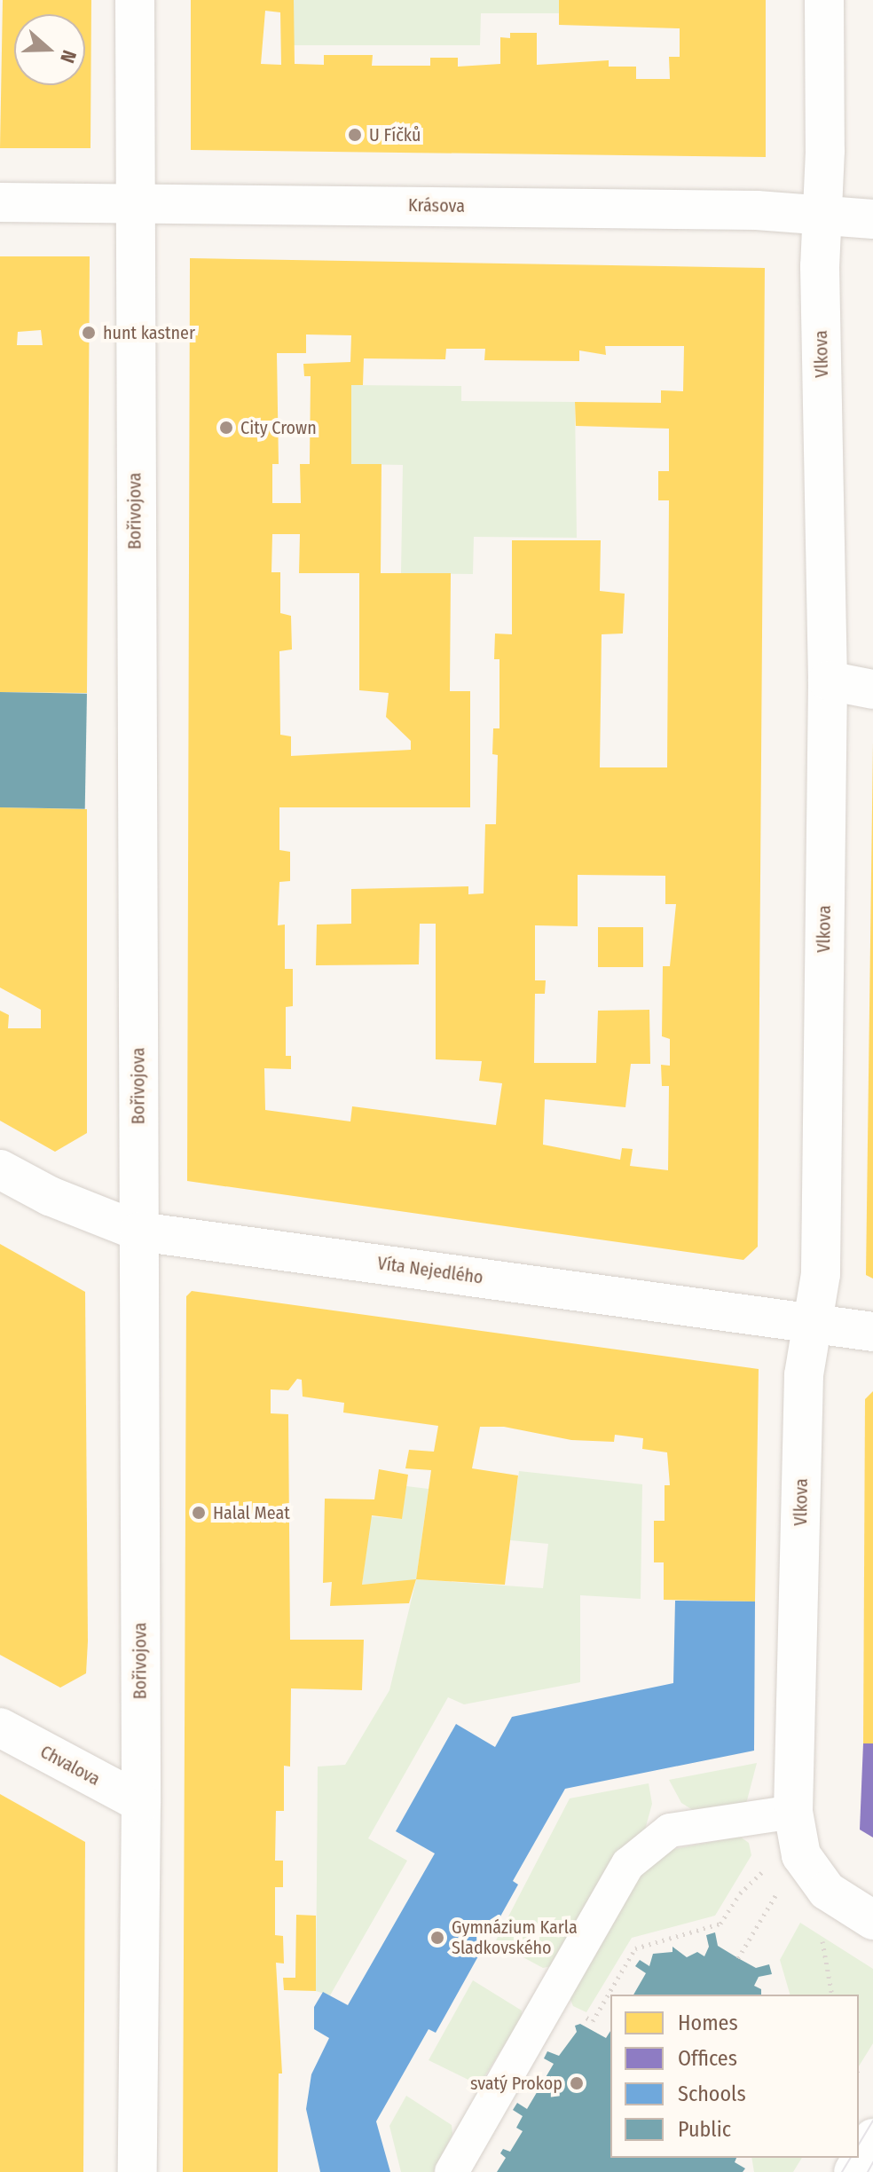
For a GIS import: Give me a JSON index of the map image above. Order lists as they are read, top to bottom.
{
  "streets": {
    "street": [
      "Krásova",
      "Vlkova",
      "Bořivojova",
      "Víta Nejedlého",
      "Chvalova"
    ]
  },
  "crossings": [
    ["Krásova", "Vlkova"],
    ["Krásova", "Bořivojova"],
    ["Vlkova", "Víta Nejedlého"],
    ["Bořivojova", "Víta Nejedlého"],
    ["Bořivojova", "Chvalova"]
  ],
  "places": [
    "U Fíčků",
    "hunt kastner",
    "City Crown",
    "Halal Meat",
    "Gymnázium Karla Sladkovského",
    "svatý Prokop"
  ],
  "legend": [
    "Homes",
    "Offices",
    "Schools",
    "Public"
  ],
  "north": "right"
}
